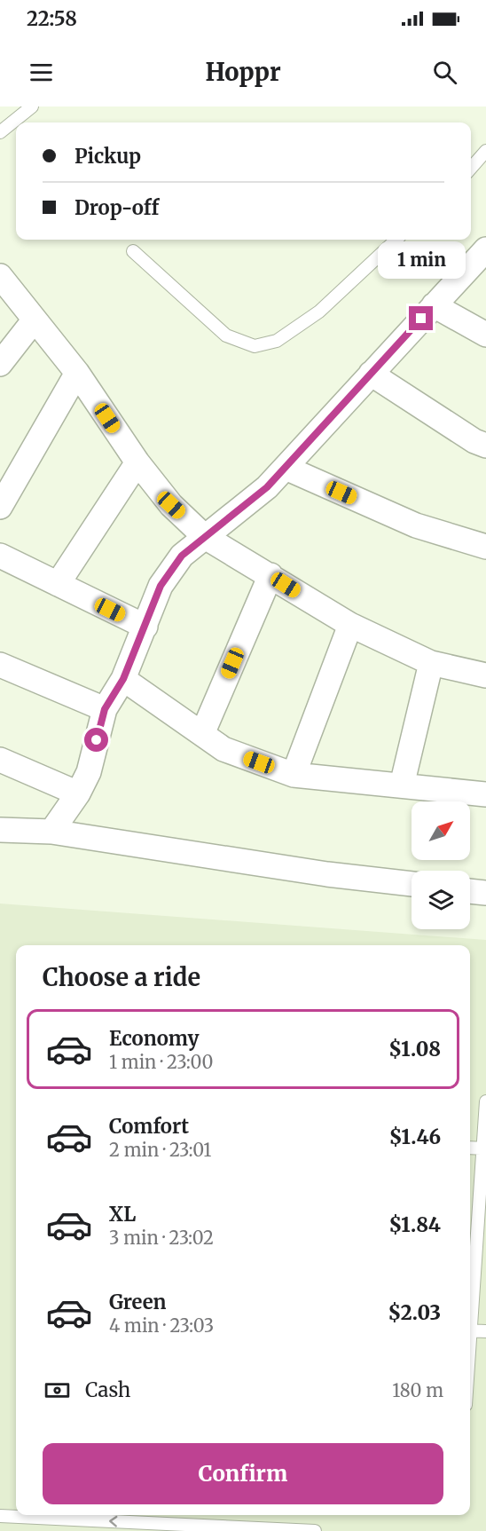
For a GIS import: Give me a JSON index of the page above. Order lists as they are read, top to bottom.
{
  "north": "top right",
  "page": {
    "status": "22:58",
    "header": "Hoppr",
    "banner": ["Pickup", "Drop-off"],
    "bubble": "1 min",
    "heading": "Choose a ride",
    "list": [
      {
        "name": "Economy",
        "note": "1 min · 23:00",
        "value": "$1.08"
      },
      {
        "name": "Comfort",
        "note": "2 min · 23:01",
        "value": "$1.46"
      },
      {
        "name": "XL",
        "note": "3 min · 23:02",
        "value": "$1.84"
      },
      {
        "name": "Green",
        "note": "4 min · 23:03",
        "value": "$2.03"
      }
    ],
    "pay": ["Cash", "180 m"],
    "buttons": "Confirm"
  }
}
